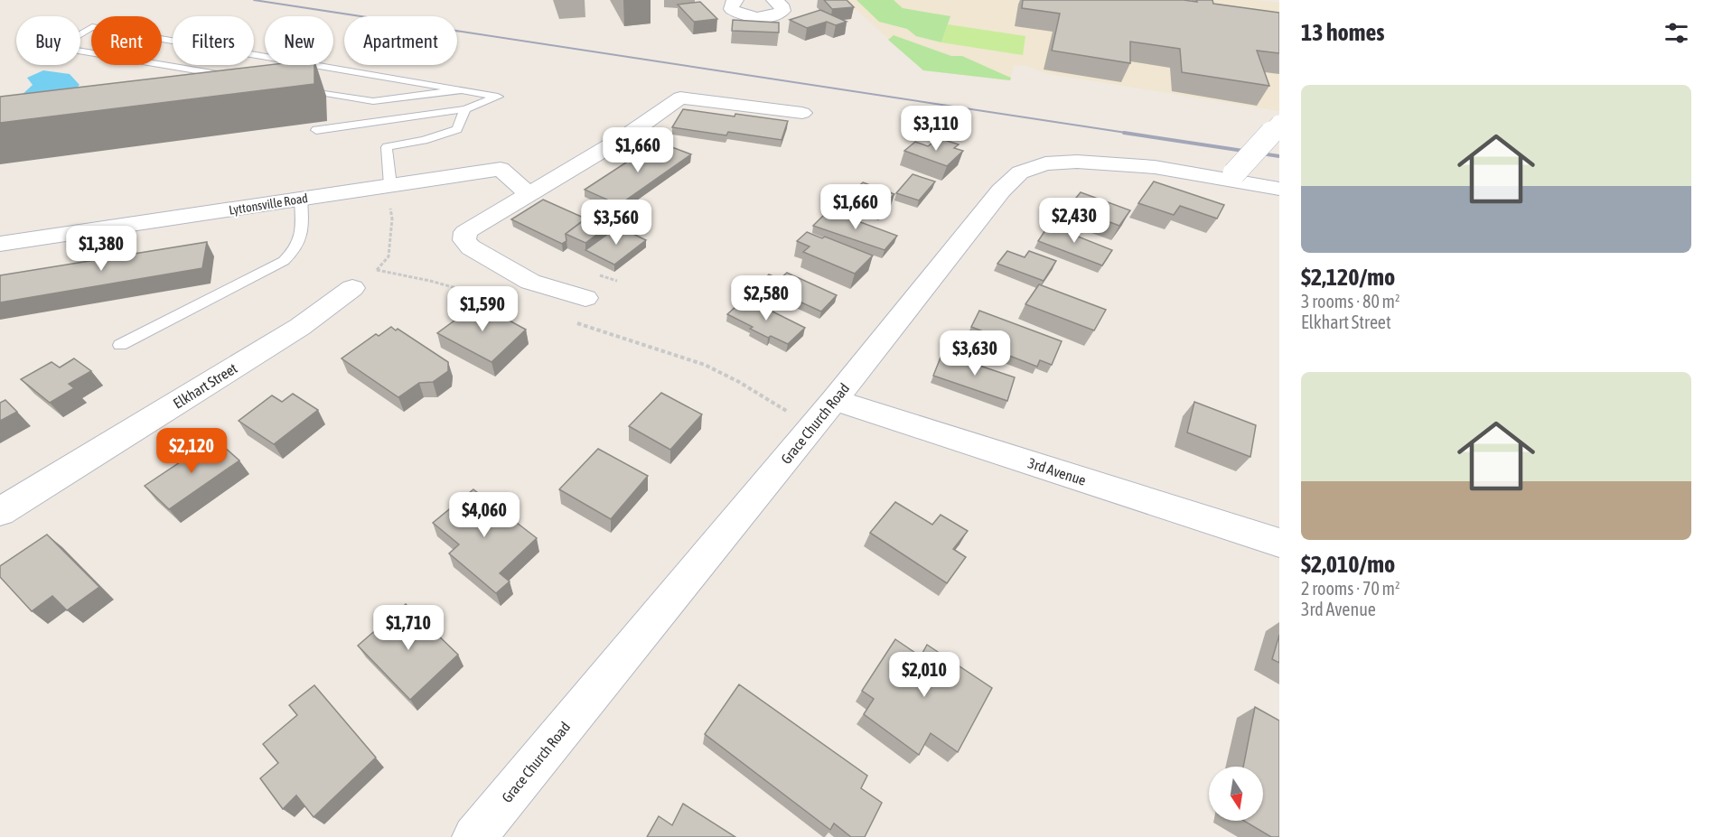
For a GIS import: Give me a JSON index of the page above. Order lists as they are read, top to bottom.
{
  "streets": {
    "street": [
      "Lyttonsville Road",
      "Elkhart Street",
      "Grace Church Road",
      "3rd Avenue"
    ]
  },
  "crossings": [
    ["Grace Church Road", "3rd Avenue"]
  ],
  "north": "bottom",
  "page": {
    "heading": "13 homes",
    "chip": [
      "Buy",
      "Rent",
      "Filters",
      "New",
      "Apartment"
    ],
    "list": [
      {
        "name": "$2,120/mo",
        "note": "3 rooms · 80 m² · Elkhart Street"
      },
      {
        "name": "$2,010/mo",
        "note": "2 rooms · 70 m² · 3rd Avenue"
      }
    ],
    "price": [
      "$3,110",
      "$1,660",
      "$1,660",
      "$2,430",
      "$3,560",
      "$1,380",
      "$2,580",
      "$1,590",
      "$3,630",
      "$2,120",
      "$4,060",
      "$1,710",
      "$2,010"
    ]
  }
}
